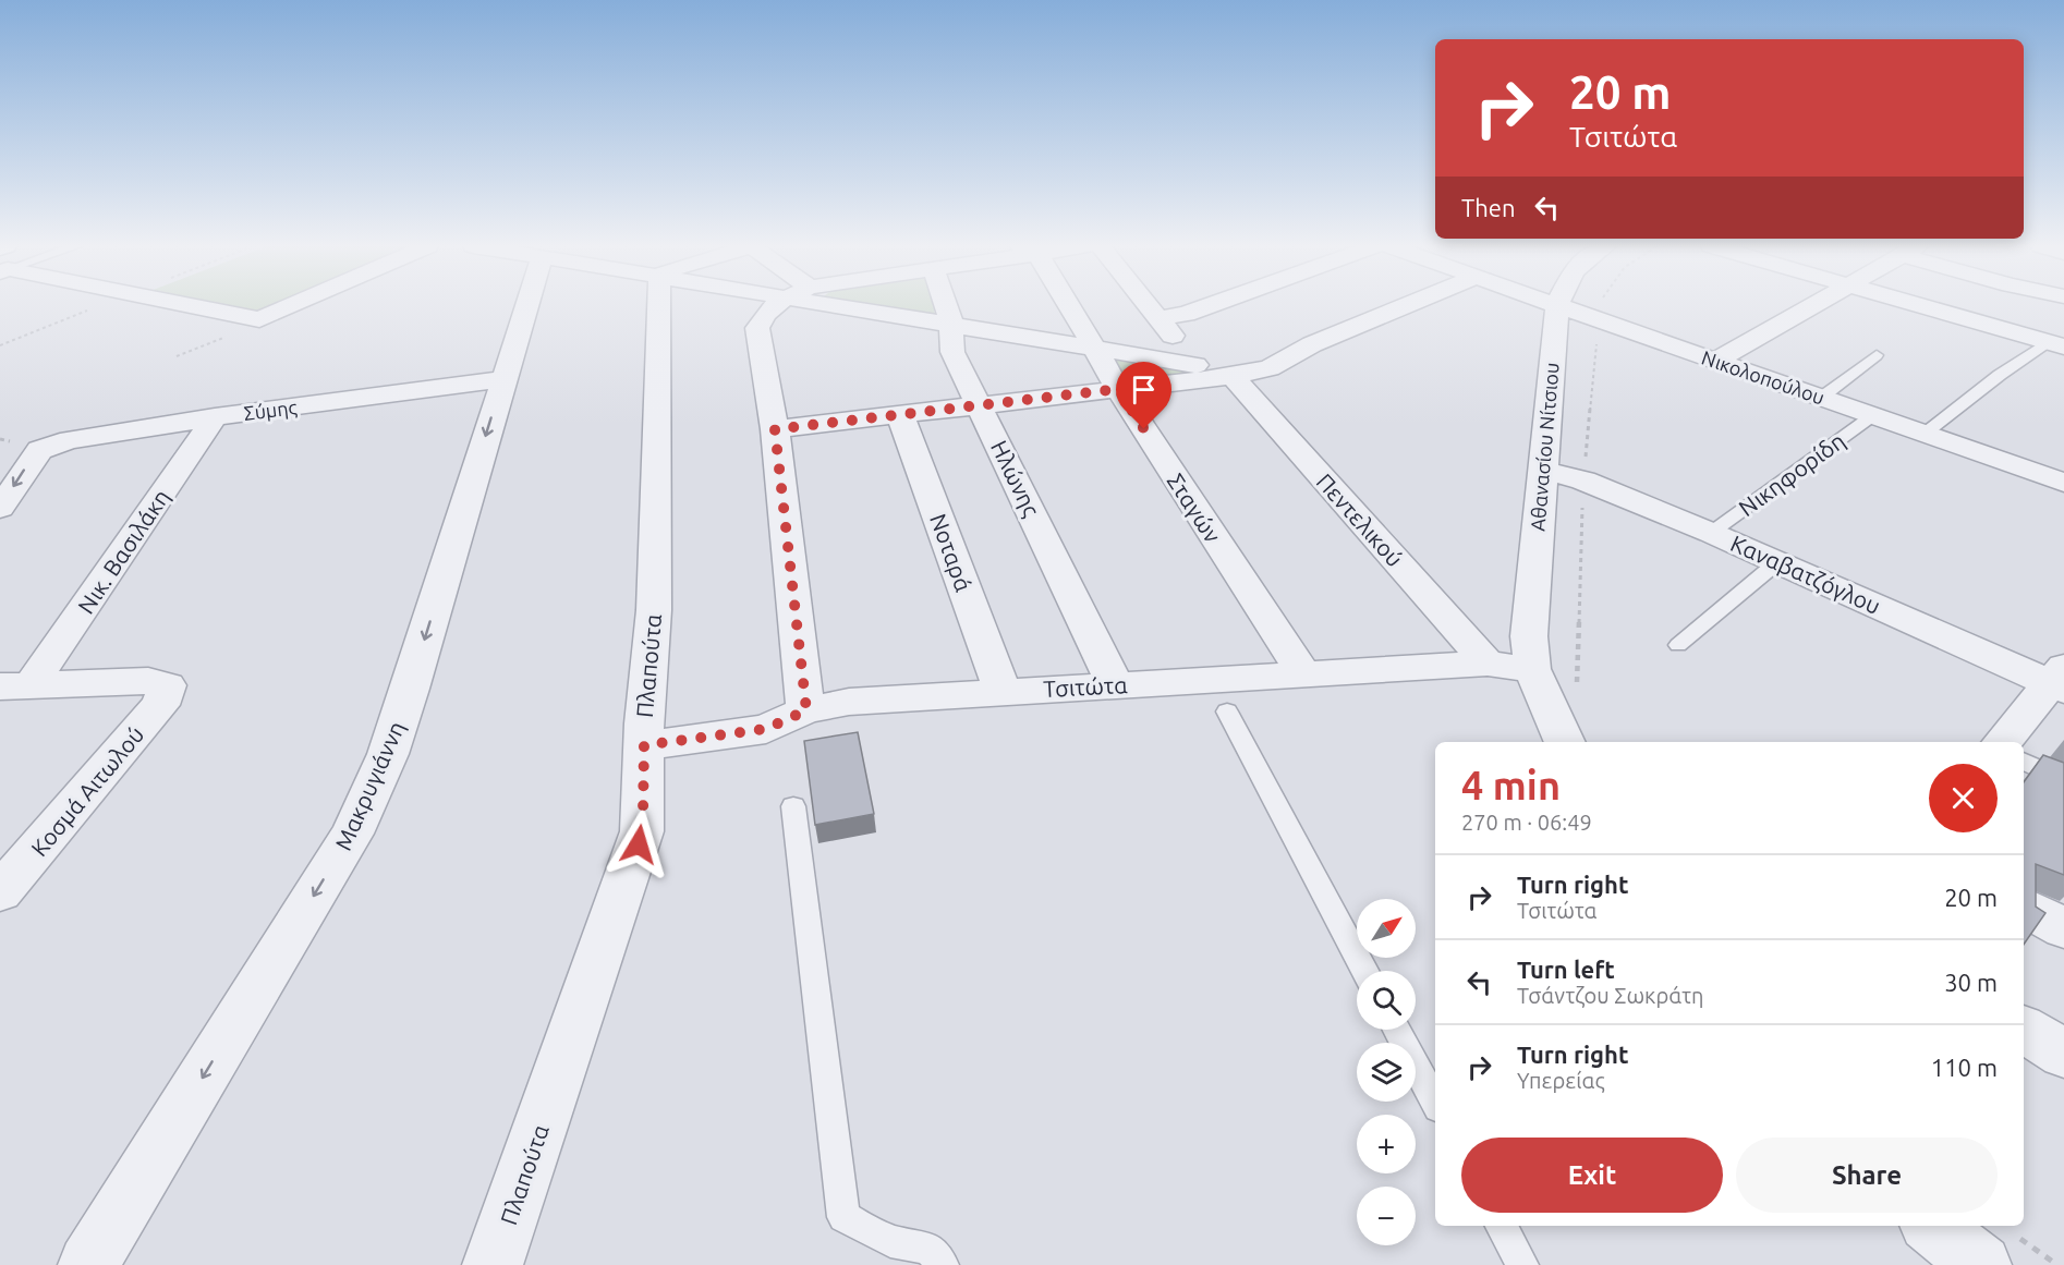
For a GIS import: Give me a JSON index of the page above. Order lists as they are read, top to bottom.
{
  "streets": {
    "street": [
      "Νικολοπούλου",
      "Σύμης",
      "Αθανασίου Νίτσιου",
      "Ηλώνης",
      "Σταγών",
      "Πεντελικού",
      "Νικ. Βασιλάκη",
      "Νοταρά",
      "Καναβατζόγλου",
      "Πλαπούτα",
      "Τσιτώτα",
      "Μακρυγιάννη",
      "Κοσμά Αιτωλού"
    ],
    "lane": ["Νικηφορίδη"]
  },
  "crossings": [
    ["Νικολοπούλου", "Αθανασίου Νίτσιου"],
    ["Νικολοπούλου", "Νικηφορίδη"],
    ["Σύμης", "Νικ. Βασιλάκη"],
    ["Σύμης", "Μακρυγιάννη"],
    ["Αθανασίου Νίτσιου", "Καναβατζόγλου"],
    ["Αθανασίου Νίτσιου", "Τσιτώτα"],
    ["Νικηφορίδη", "Καναβατζόγλου"],
    ["Ηλώνης", "Τσιτώτα"],
    ["Σταγών", "Τσιτώτα"],
    ["Πεντελικού", "Τσιτώτα"],
    ["Νικ. Βασιλάκη", "Κοσμά Αιτωλού"],
    ["Νοταρά", "Τσιτώτα"],
    ["Πλαπούτα", "Τσιτώτα"]
  ],
  "one_way": ["Σύμης", "Μακρυγιάννη"],
  "north": "top right",
  "page": {
    "turn": ["20 m", "Τσιτώτα"],
    "then": "Then",
    "heading": ["4 min", "270 m · 06:49"],
    "list": [
      {
        "name": "Turn right",
        "note": "Τσιτώτα",
        "value": "20 m"
      },
      {
        "name": "Turn left",
        "note": "Τσάντζου Σωκράτη",
        "value": "30 m"
      },
      {
        "name": "Turn right",
        "note": "Υπερείας",
        "value": "110 m"
      }
    ],
    "map_buttons": ["+", "−"],
    "buttons": ["Exit", "Share"]
  }
}
